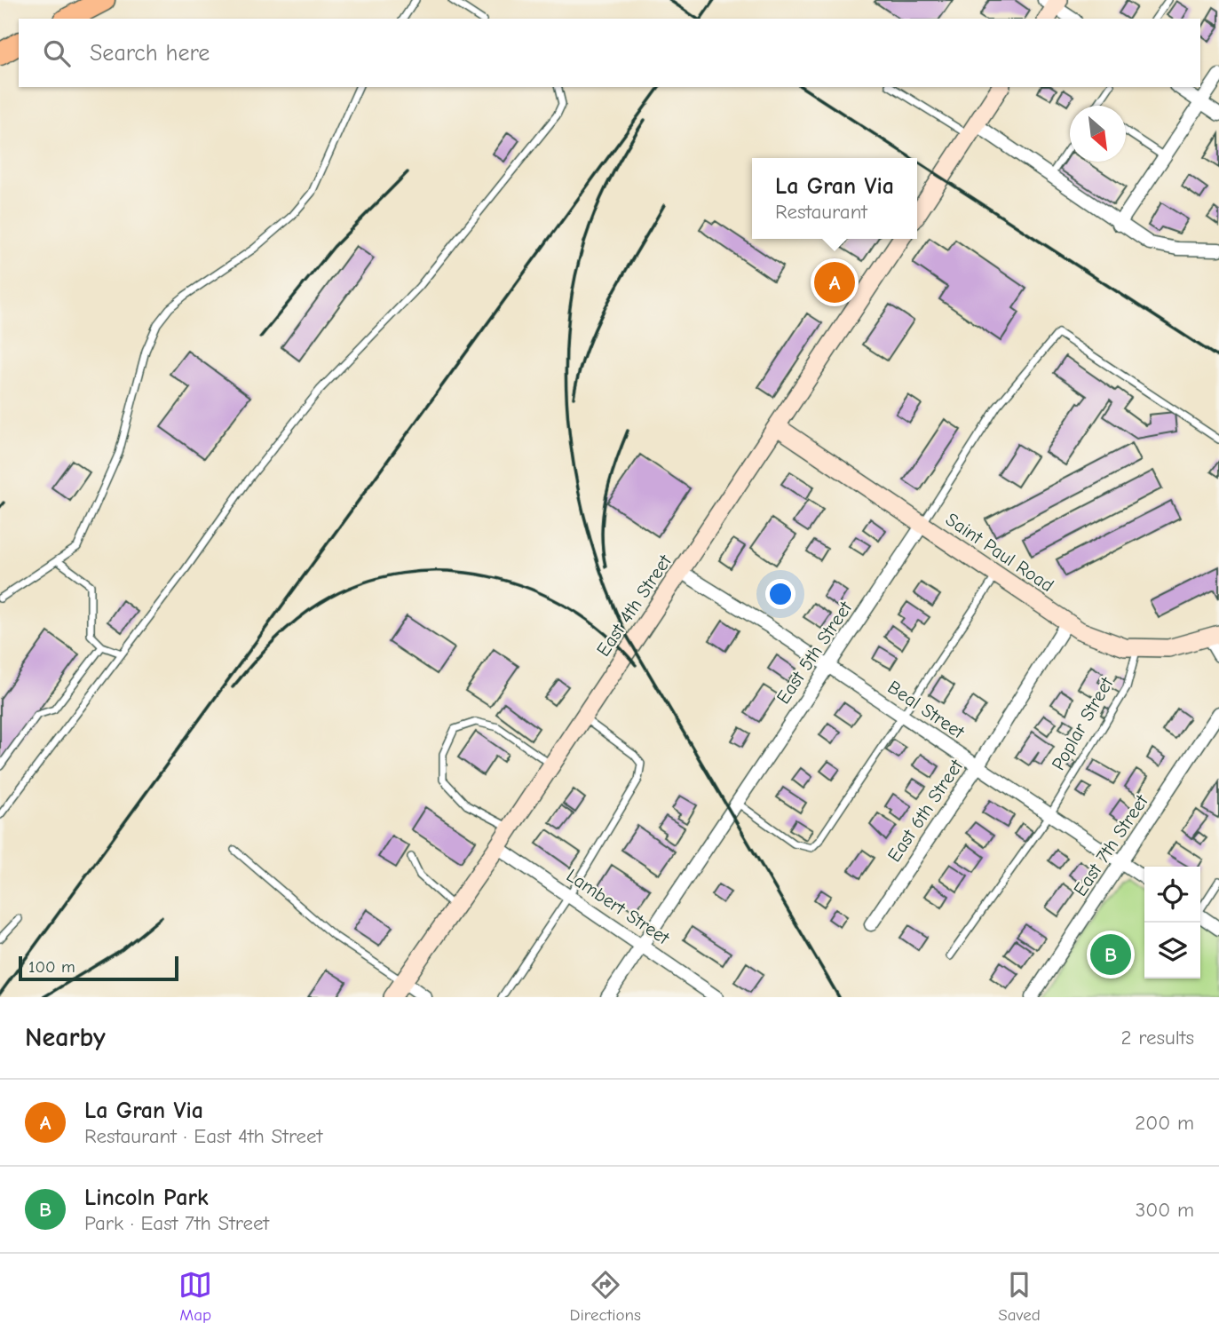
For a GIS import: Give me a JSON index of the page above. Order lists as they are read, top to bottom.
{
  "streets": {
    "main road": ["Saint Paul Road", "East 4th Street"],
    "street": [
      "East 5th Street",
      "Beal Street",
      "East 6th Street",
      "East 7th Street",
      "Lambert Street"
    ],
    "lane": ["Poplar Street"]
  },
  "crossings": [
    ["Saint Paul Road", "East 4th Street"],
    ["Saint Paul Road", "East 5th Street"],
    ["Saint Paul Road", "Poplar Street"],
    ["Saint Paul Road", "East 6th Street"],
    ["East 4th Street", "Beal Street"],
    ["East 4th Street", "Lambert Street"],
    ["East 5th Street", "Beal Street"],
    ["East 5th Street", "Lambert Street"],
    ["Beal Street", "Poplar Street"],
    ["Beal Street", "East 6th Street"],
    ["Beal Street", "East 7th Street"]
  ],
  "scale_bar": "100 m",
  "north": "bottom right",
  "page": {
    "search": "Search here",
    "popup": ["La Gran Via", "Restaurant"],
    "pins": ["A", "B"],
    "scale": "100 m",
    "heading": ["Nearby", "2 results"],
    "list": [
      {
        "mark": "A",
        "name": "La Gran Via",
        "note": "Restaurant · East 4th Street",
        "value": "200 m"
      },
      {
        "mark": "B",
        "name": "Lincoln Park",
        "note": "Park · East 7th Street",
        "value": "300 m"
      }
    ],
    "nav": ["Map", "Directions", "Saved"]
  }
}
